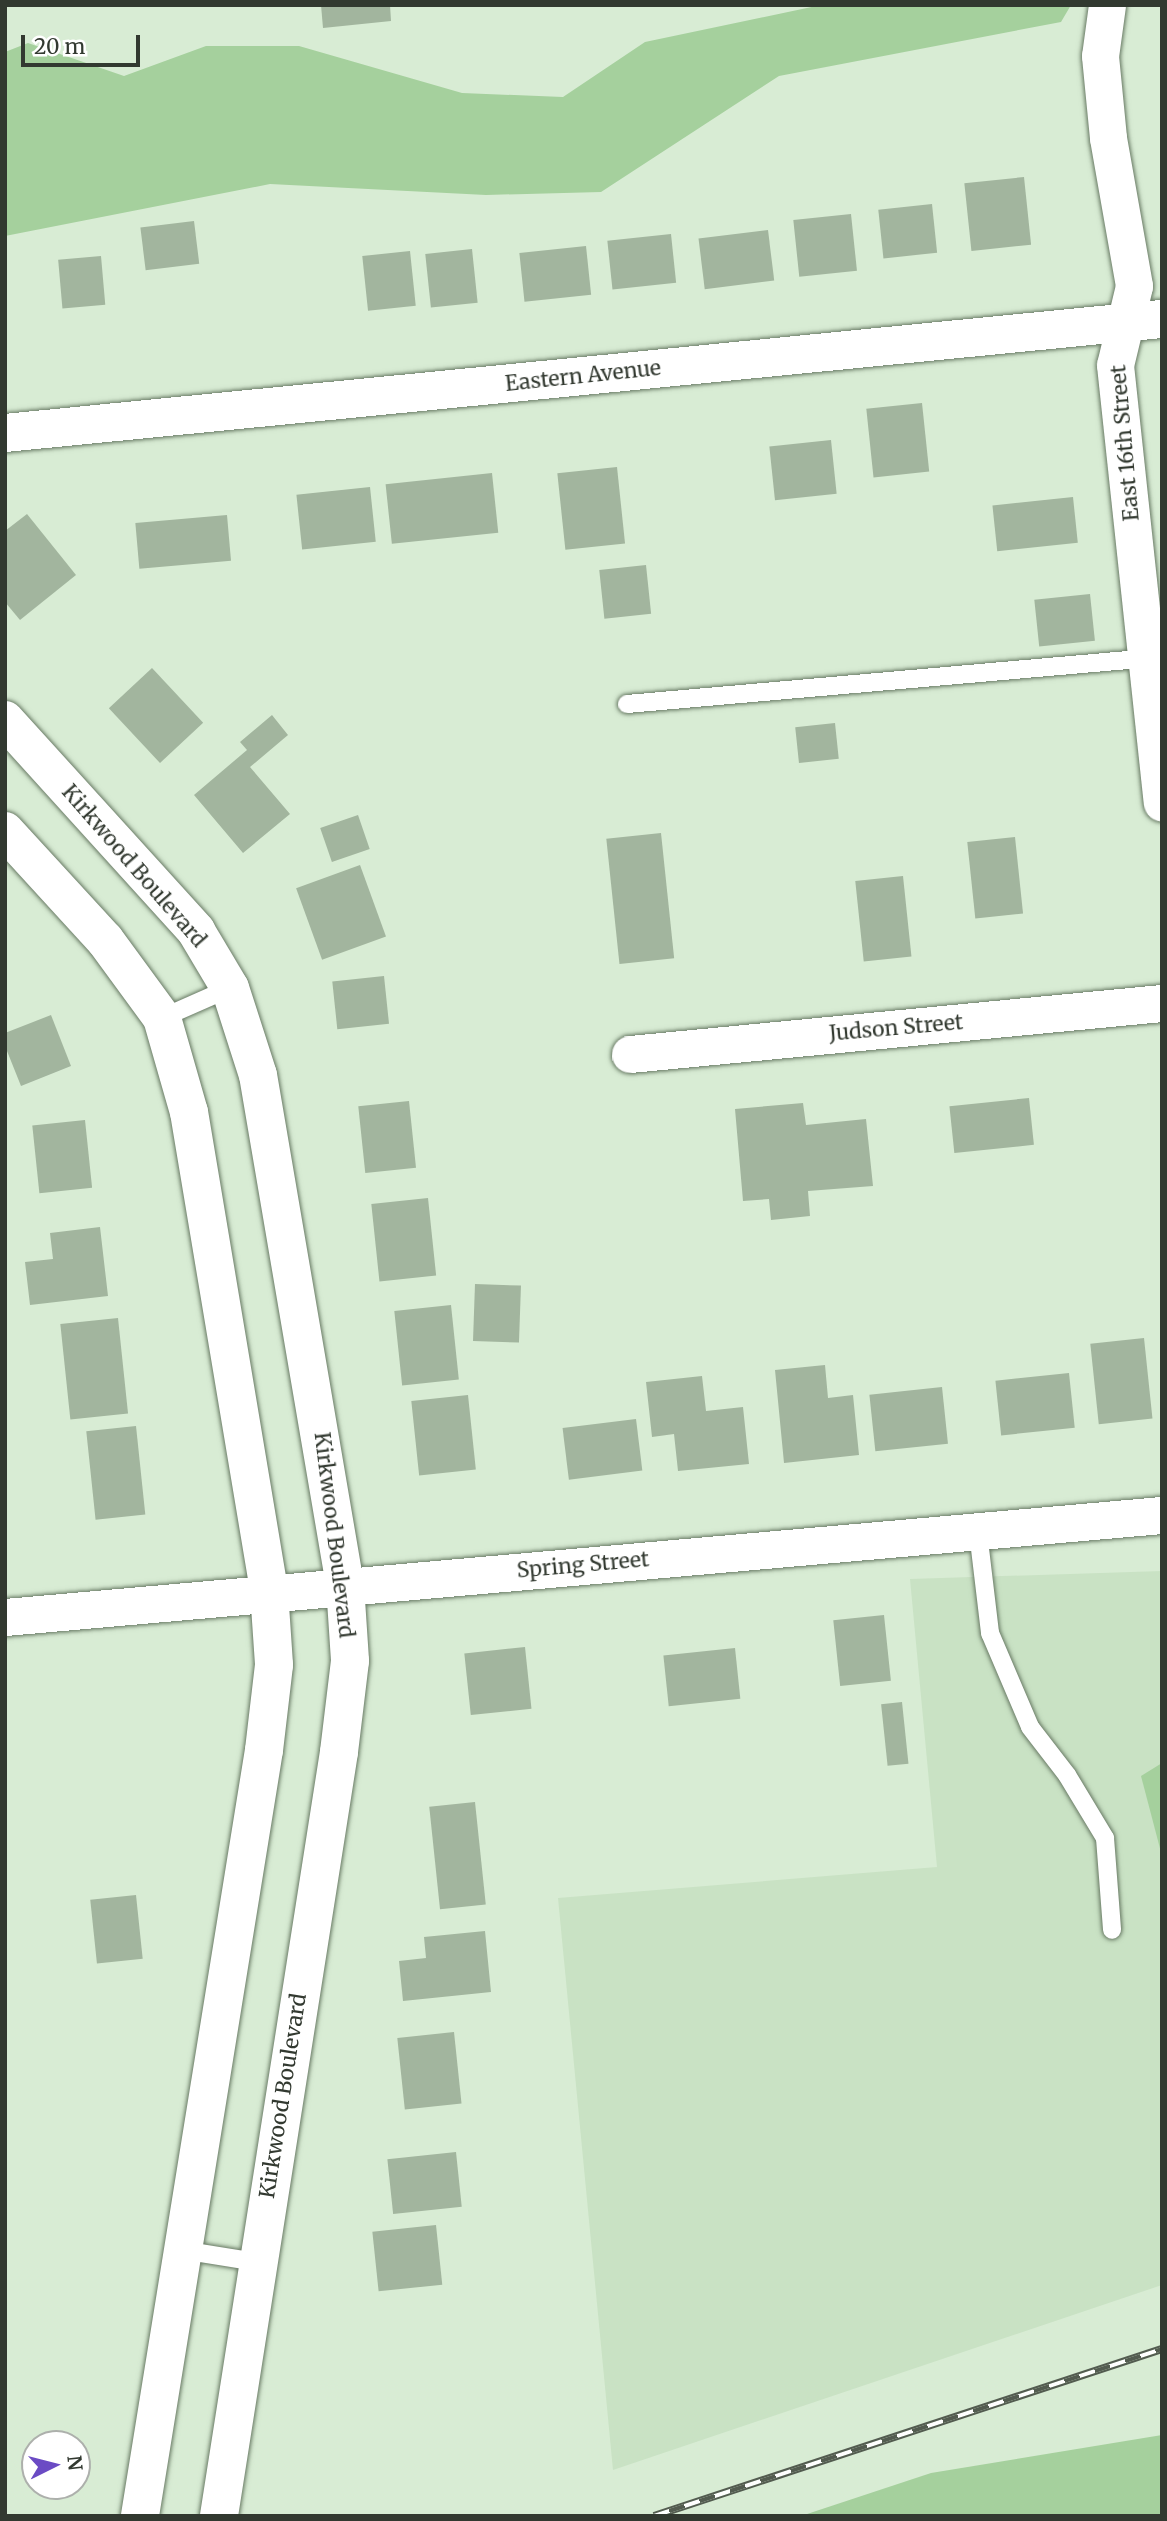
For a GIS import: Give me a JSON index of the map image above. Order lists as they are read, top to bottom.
{
  "streets": {
    "street": [
      "Eastern Avenue",
      "East 16th Street",
      "Kirkwood Boulevard",
      "Judson Street",
      "Spring Street"
    ]
  },
  "crossings": [
    ["Eastern Avenue", "East 16th Street"],
    ["Kirkwood Boulevard", "Spring Street"]
  ],
  "scale_bar": "20 m",
  "north": "right"
}
